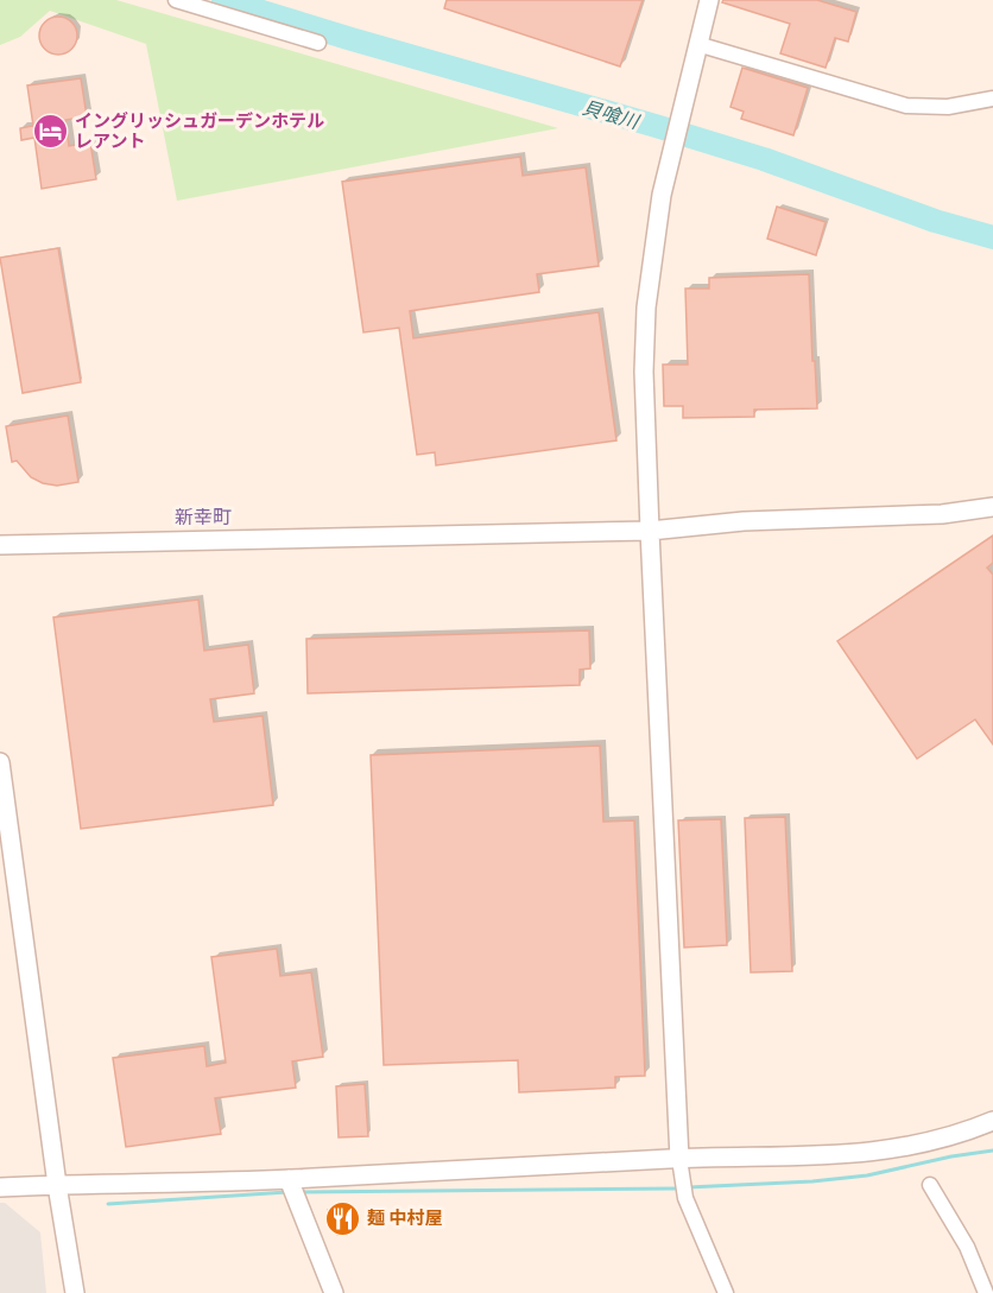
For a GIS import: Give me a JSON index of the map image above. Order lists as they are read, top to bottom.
{
  "districts": ["新幸町"],
  "water": ["貝喰川"],
  "places": {
    "hotel": ["イングリッシュガーデンホテル レアント"],
    "restaurant": ["麺 中村屋"]
  }
}
